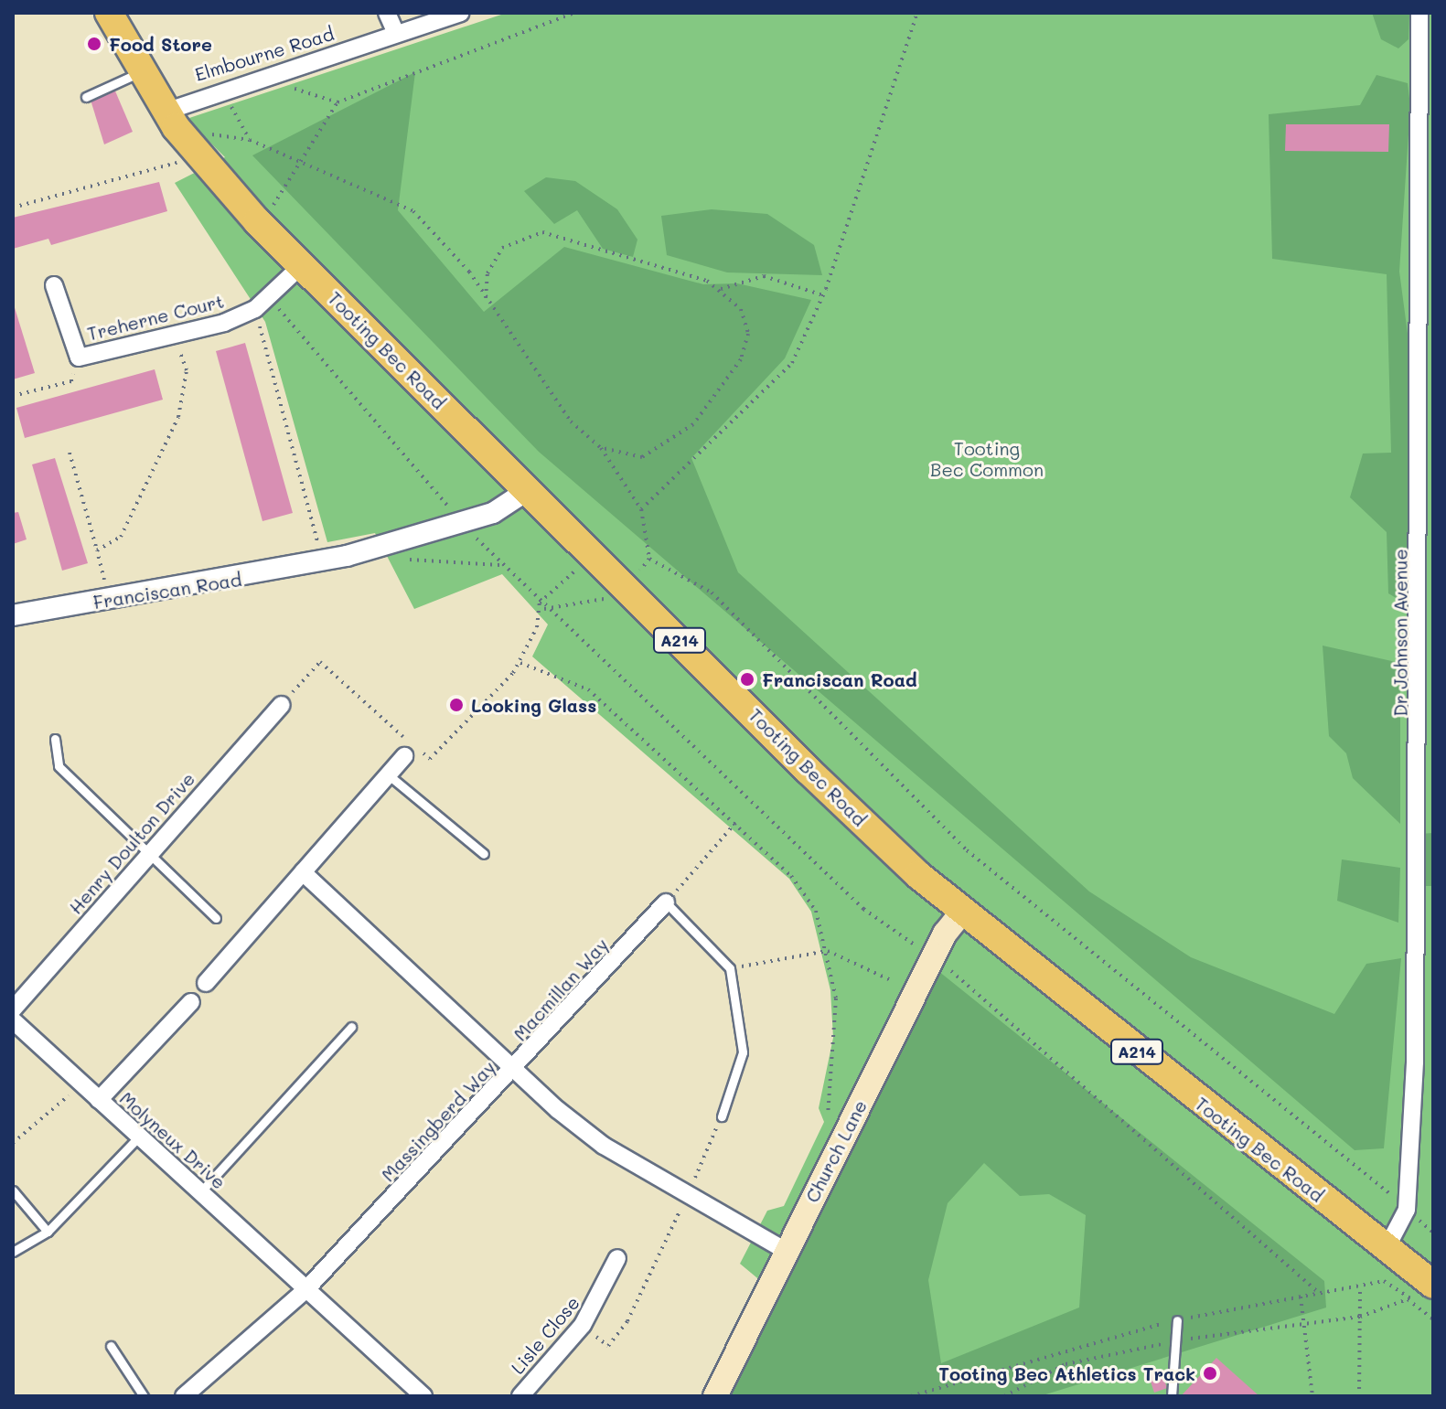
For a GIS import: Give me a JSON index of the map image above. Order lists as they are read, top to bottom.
{
  "streets": {
    "highway": ["Tooting Bec Road", "A214"],
    "main road": ["Church Lane"],
    "street": [
      "Elmbourne Road",
      "Treherne Court",
      "Franciscan Road",
      "Dr Johnson Avenue",
      "Henry Doulton Drive",
      "Macmillan Way",
      "Massingberd Way",
      "Molyneux Drive",
      "Lisle Close"
    ]
  },
  "crossings": [
    ["Elmbourne Road", "Tooting Bec Road"],
    ["Treherne Court", "Tooting Bec Road"],
    ["Tooting Bec Road", "Franciscan Road"],
    ["Tooting Bec Road", "Dr Johnson Avenue"],
    ["Tooting Bec Road", "Church Lane"],
    ["Macmillan Way", "Massingberd Way"],
    ["Massingberd Way", "Molyneux Drive"],
    ["Massingberd Way", "Church Lane"]
  ],
  "parks": ["Tooting Bec Common"],
  "places": [
    "Food Store",
    "Franciscan Road",
    "Looking Glass",
    "Tooting Bec Athletics Track"
  ]
}
